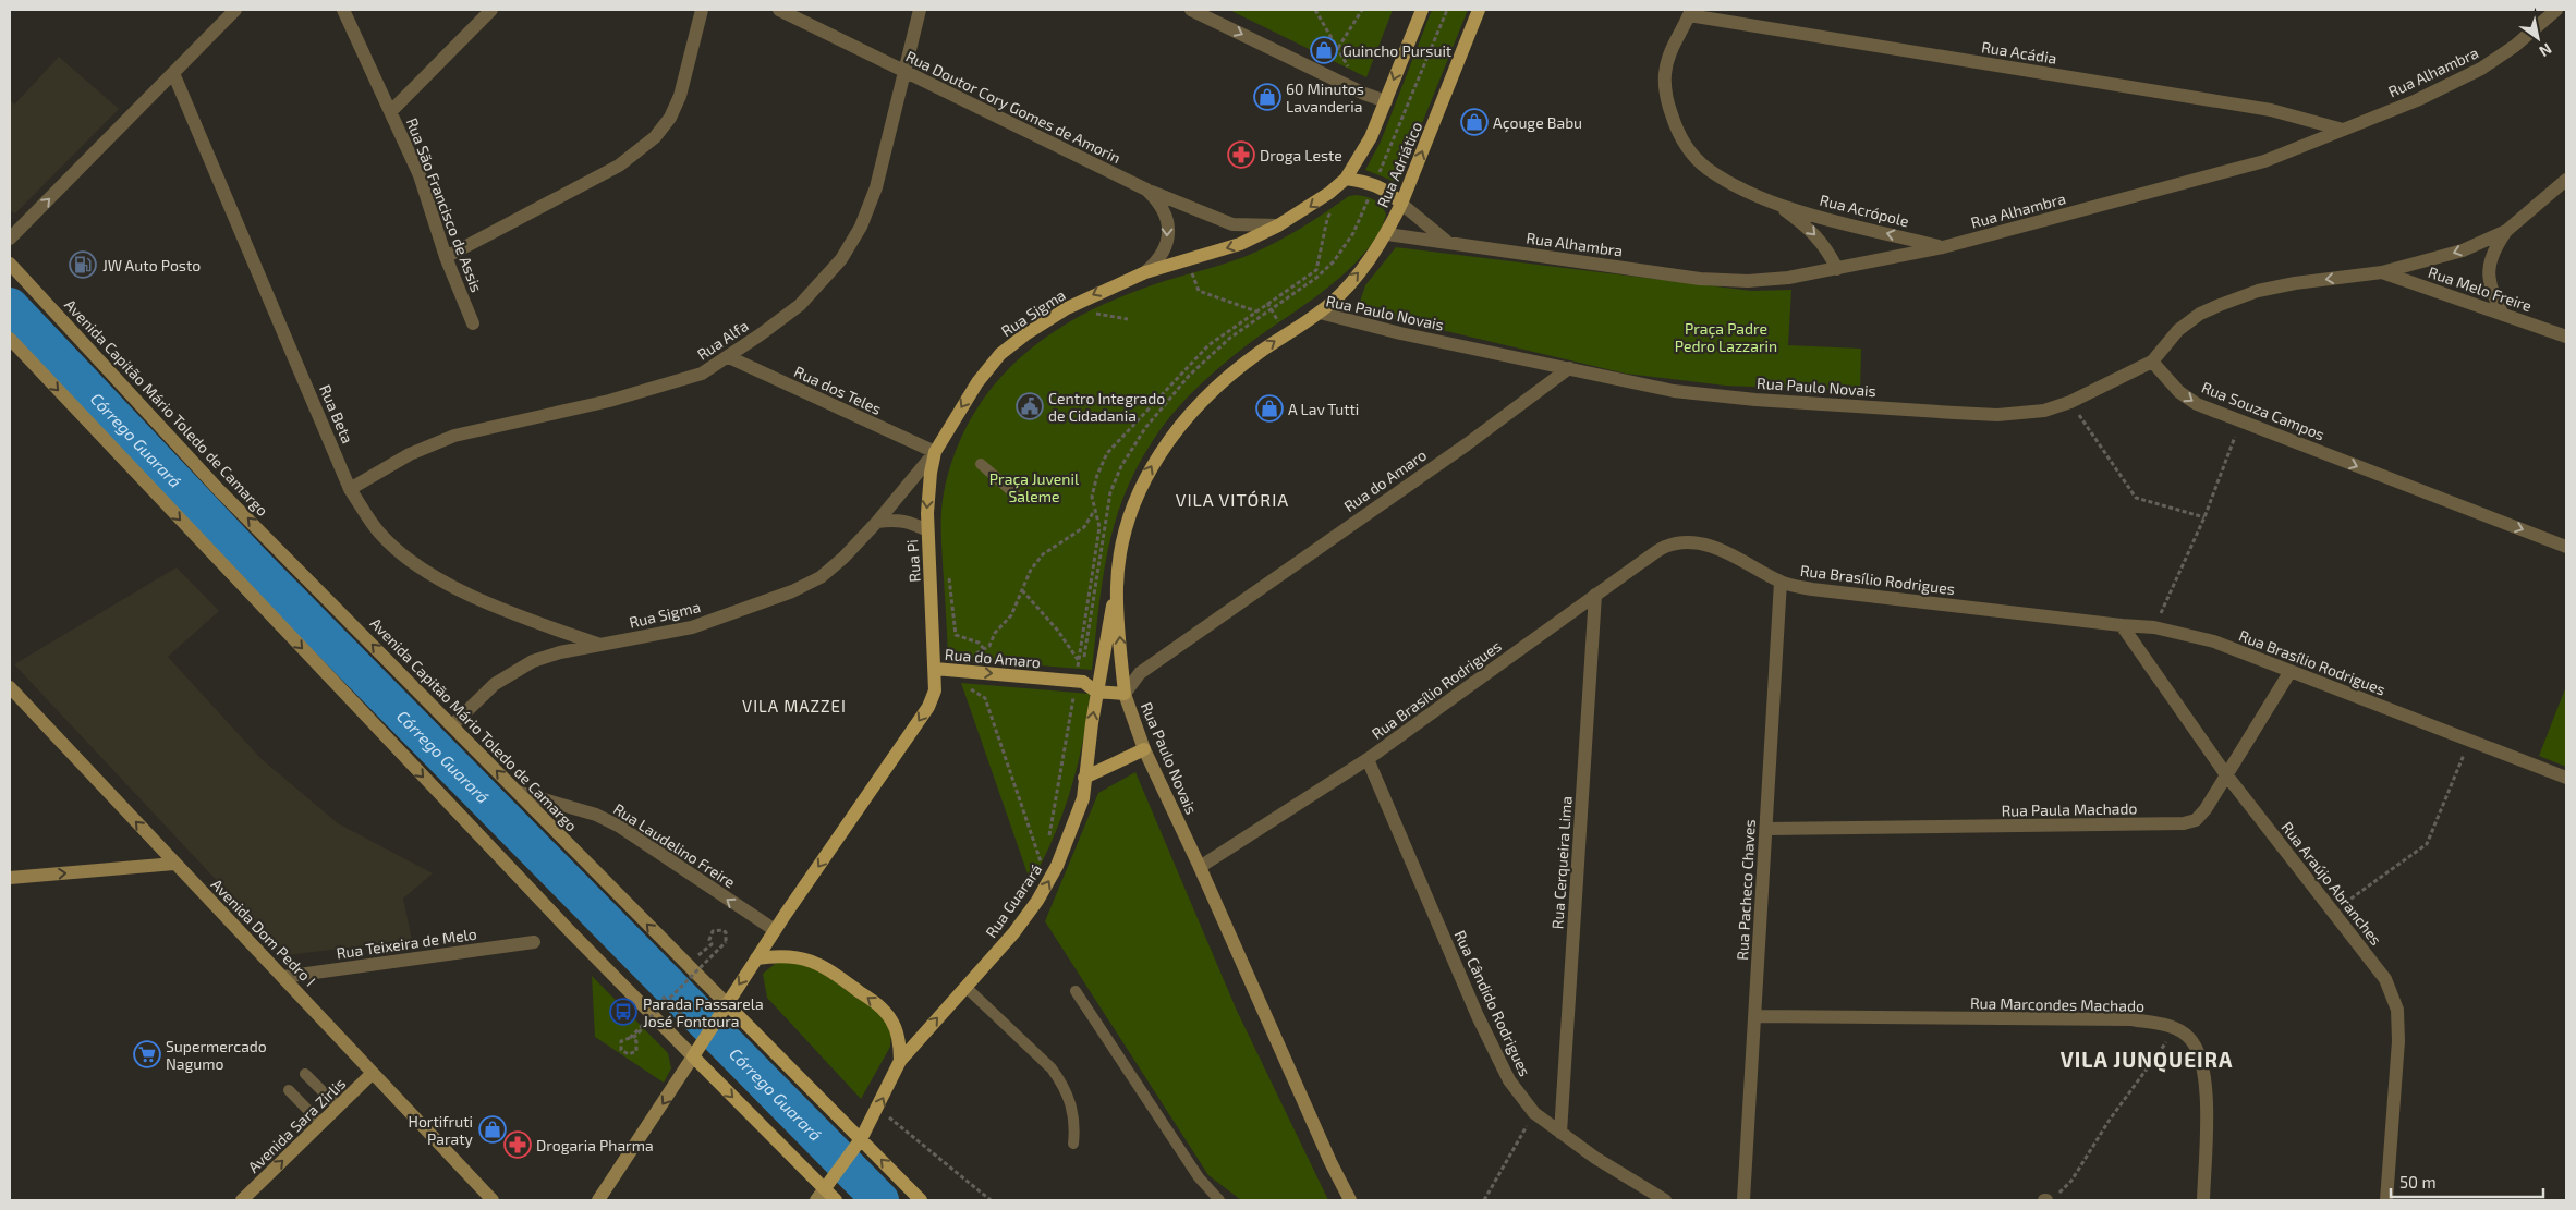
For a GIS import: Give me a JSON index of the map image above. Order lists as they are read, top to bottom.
{
  "streets": {
    "main road": [
      "Rua Adriático",
      "Rua Sigma",
      "Rua Paulo Novais",
      "Avenida Capitão Mário Toledo de Camargo",
      "Rua do Amaro",
      "Rua Pi",
      "Rua Guarará",
      "Avenida Dom Pedro I",
      "Avenida Sara Zirlis"
    ],
    "street": [
      "Rua Acádia",
      "Rua Alhambra",
      "Rua Doutor Cory Gomes de Amorin",
      "Rua São Francisco de Assis",
      "Rua Acrópole",
      "Rua Melo Freire",
      "Rua Alfa",
      "Rua dos Teles",
      "Rua Souza Campos",
      "Rua Beta",
      "Rua Brasílio Rodrigues",
      "Rua Paula Machado",
      "Rua Laudelino Freire",
      "Rua Cerqueira Lima",
      "Rua Araújo Abranches",
      "Rua Pacheco Chaves",
      "Rua Teixeira de Melo",
      "Rua Cândido Rodrigues",
      "Rua Marcondes Machado"
    ]
  },
  "crossings": [
    ["Rua Acádia", "Rua Alhambra"],
    ["Rua Acádia", "Rua Acrópole"],
    ["Rua Alhambra", "Rua Adriático"],
    ["Rua Alhambra", "Rua Acrópole"],
    ["Rua Doutor Cory Gomes de Amorin", "Rua Sigma"],
    ["Rua Doutor Cory Gomes de Amorin", "Rua Alfa"],
    ["Rua Adriático", "Rua Paulo Novais"],
    ["Rua Sigma", "Rua dos Teles"],
    ["Rua Sigma", "Avenida Capitão Mário Toledo de Camargo"],
    ["Rua Sigma", "Rua Beta"],
    ["Rua Sigma", "Rua Pi"],
    ["Rua Paulo Novais", "Rua Souza Campos"],
    ["Rua Paulo Novais", "Rua do Amaro"],
    ["Rua Paulo Novais", "Rua Brasílio Rodrigues"],
    ["Rua Paulo Novais", "Rua Guarará"],
    ["Rua Alfa", "Rua dos Teles"],
    ["Rua Alfa", "Rua Beta"],
    ["Rua dos Teles", "Rua Pi"],
    ["Avenida Capitão Mário Toledo de Camargo", "Rua do Amaro"],
    ["Avenida Capitão Mário Toledo de Camargo", "Rua Laudelino Freire"],
    ["Avenida Capitão Mário Toledo de Camargo", "Rua Guarará"],
    ["Rua do Amaro", "Rua Pi"],
    ["Rua do Amaro", "Rua Laudelino Freire"],
    ["Rua Brasílio Rodrigues", "Rua Paula Machado"],
    ["Rua Brasílio Rodrigues", "Rua Cerqueira Lima"],
    ["Rua Brasílio Rodrigues", "Rua Araújo Abranches"],
    ["Rua Brasílio Rodrigues", "Rua Pacheco Chaves"],
    ["Rua Brasílio Rodrigues", "Rua Cândido Rodrigues"],
    ["Rua Paula Machado", "Rua Araújo Abranches"],
    ["Rua Paula Machado", "Rua Pacheco Chaves"],
    ["Rua Cerqueira Lima", "Rua Cândido Rodrigues"],
    ["Rua Pacheco Chaves", "Rua Marcondes Machado"],
    ["Avenida Dom Pedro I", "Rua Teixeira de Melo"],
    ["Avenida Dom Pedro I", "Avenida Sara Zirlis"]
  ],
  "one_way": [
    "Rua Sigma",
    "Rua Souza Campos",
    "Rua Pi",
    "Rua Laudelino Freire",
    "Rua Guarará",
    "Avenida Sara Zirlis"
  ],
  "districts": ["VILA VITÓRIA", "VILA MAZZEI", "VILA JUNQUEIRA"],
  "water": ["Córrego Guarará"],
  "parks": ["Praça Padre Pedro Lazzarin", "Praça Juvenil Saleme"],
  "places": {
    "shop": [
      "Guincho Pursuit",
      "60 Minutos Lavanderia",
      "Açouge Babu",
      "A Lav Tutti",
      "Hortifruti Paraty"
    ],
    "pharmacy": ["Droga Leste", "Drogaria Pharma"],
    "fuel station": ["JW Auto Posto"],
    "public building": ["Centro Integrado de Cidadania"],
    "bus stop": ["Parada Passarela José Fontoura"],
    "supermarket": ["Supermercado Nagumo"]
  },
  "scale_bar": "50 m",
  "north": "bottom right"
}
